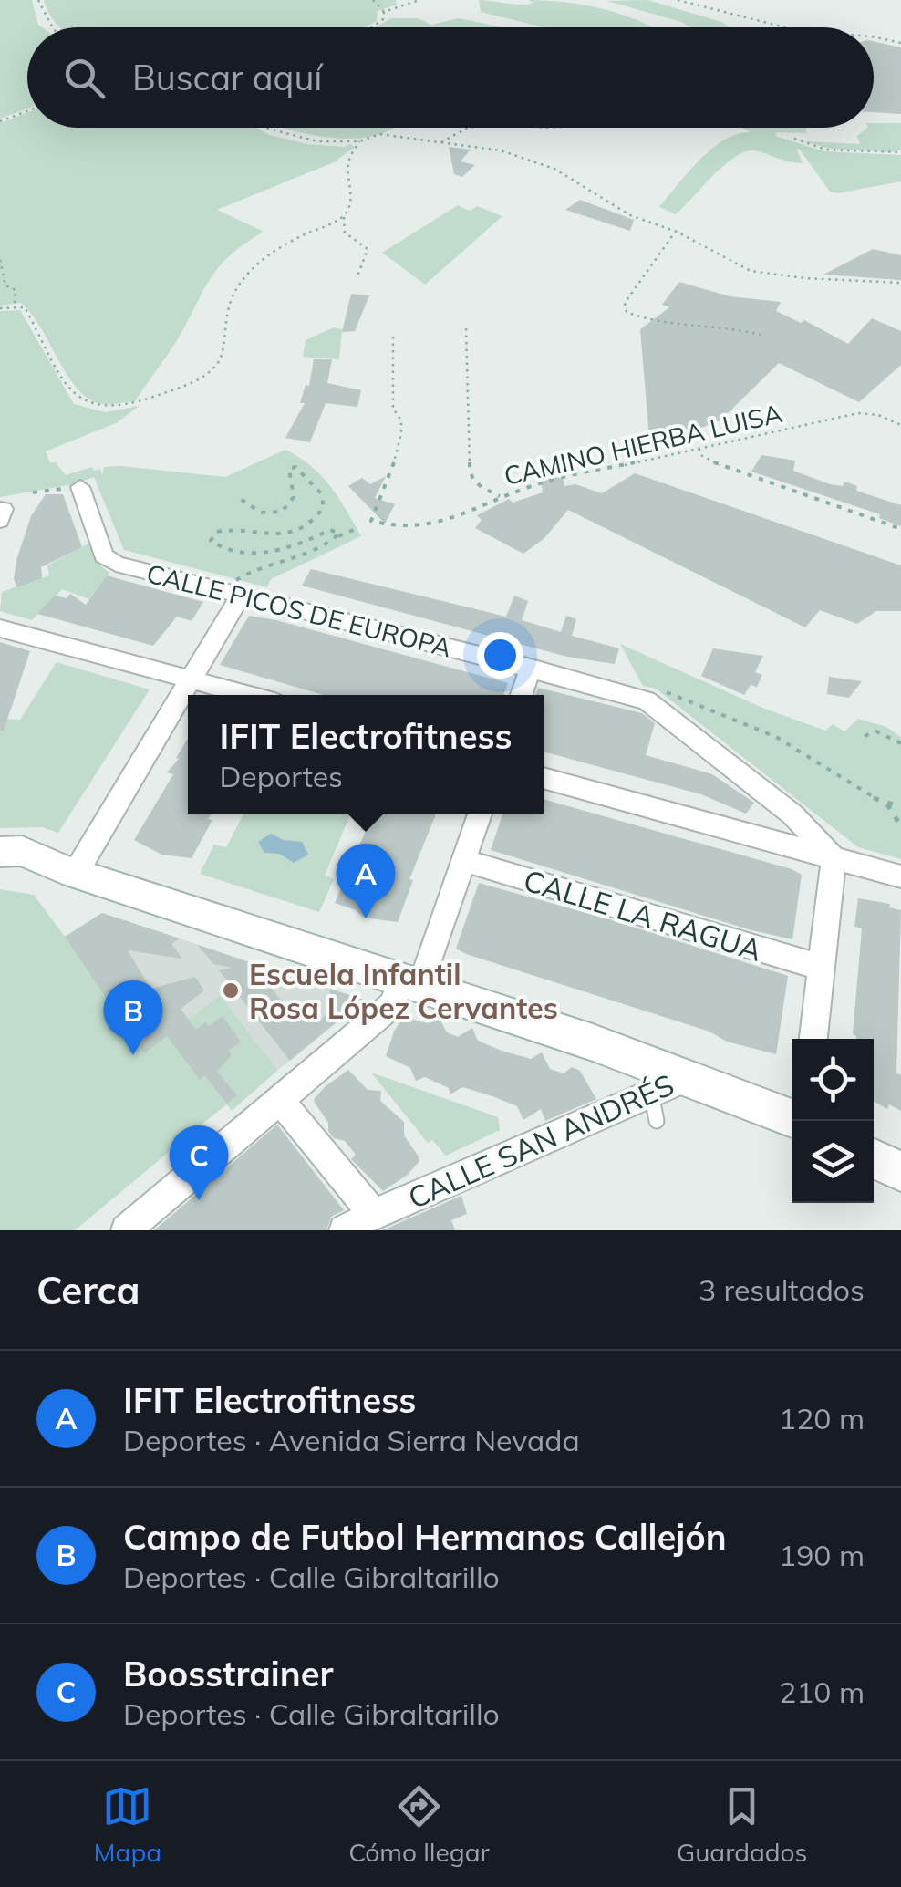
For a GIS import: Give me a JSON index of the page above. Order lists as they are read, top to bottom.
{
  "streets": {
    "street": ["CALLE PICOS DE EUROPA", "CALLE LA RAGUA", "CALLE SAN ANDRÉS"],
    "path": ["CAMINO HIERBA LUISA"]
  },
  "places": ["Escuela Infantil Rosa López Cervantes"],
  "page": {
    "search": "Buscar aquí",
    "popup": ["IFIT Electrofitness", "Deportes"],
    "pins": ["A", "B", "C"],
    "heading": ["Cerca", "3 resultados"],
    "list": [
      {
        "mark": "A",
        "name": "IFIT Electrofitness",
        "note": "Deportes · Avenida Sierra Nevada",
        "value": "120 m"
      },
      {
        "mark": "B",
        "name": "Campo de Futbol Hermanos Callejón",
        "note": "Deportes · Calle Gibraltarillo",
        "value": "190 m"
      },
      {
        "mark": "C",
        "name": "Boosstrainer",
        "note": "Deportes · Calle Gibraltarillo",
        "value": "210 m"
      }
    ],
    "nav": ["Mapa", "Cómo llegar", "Guardados"]
  }
}
